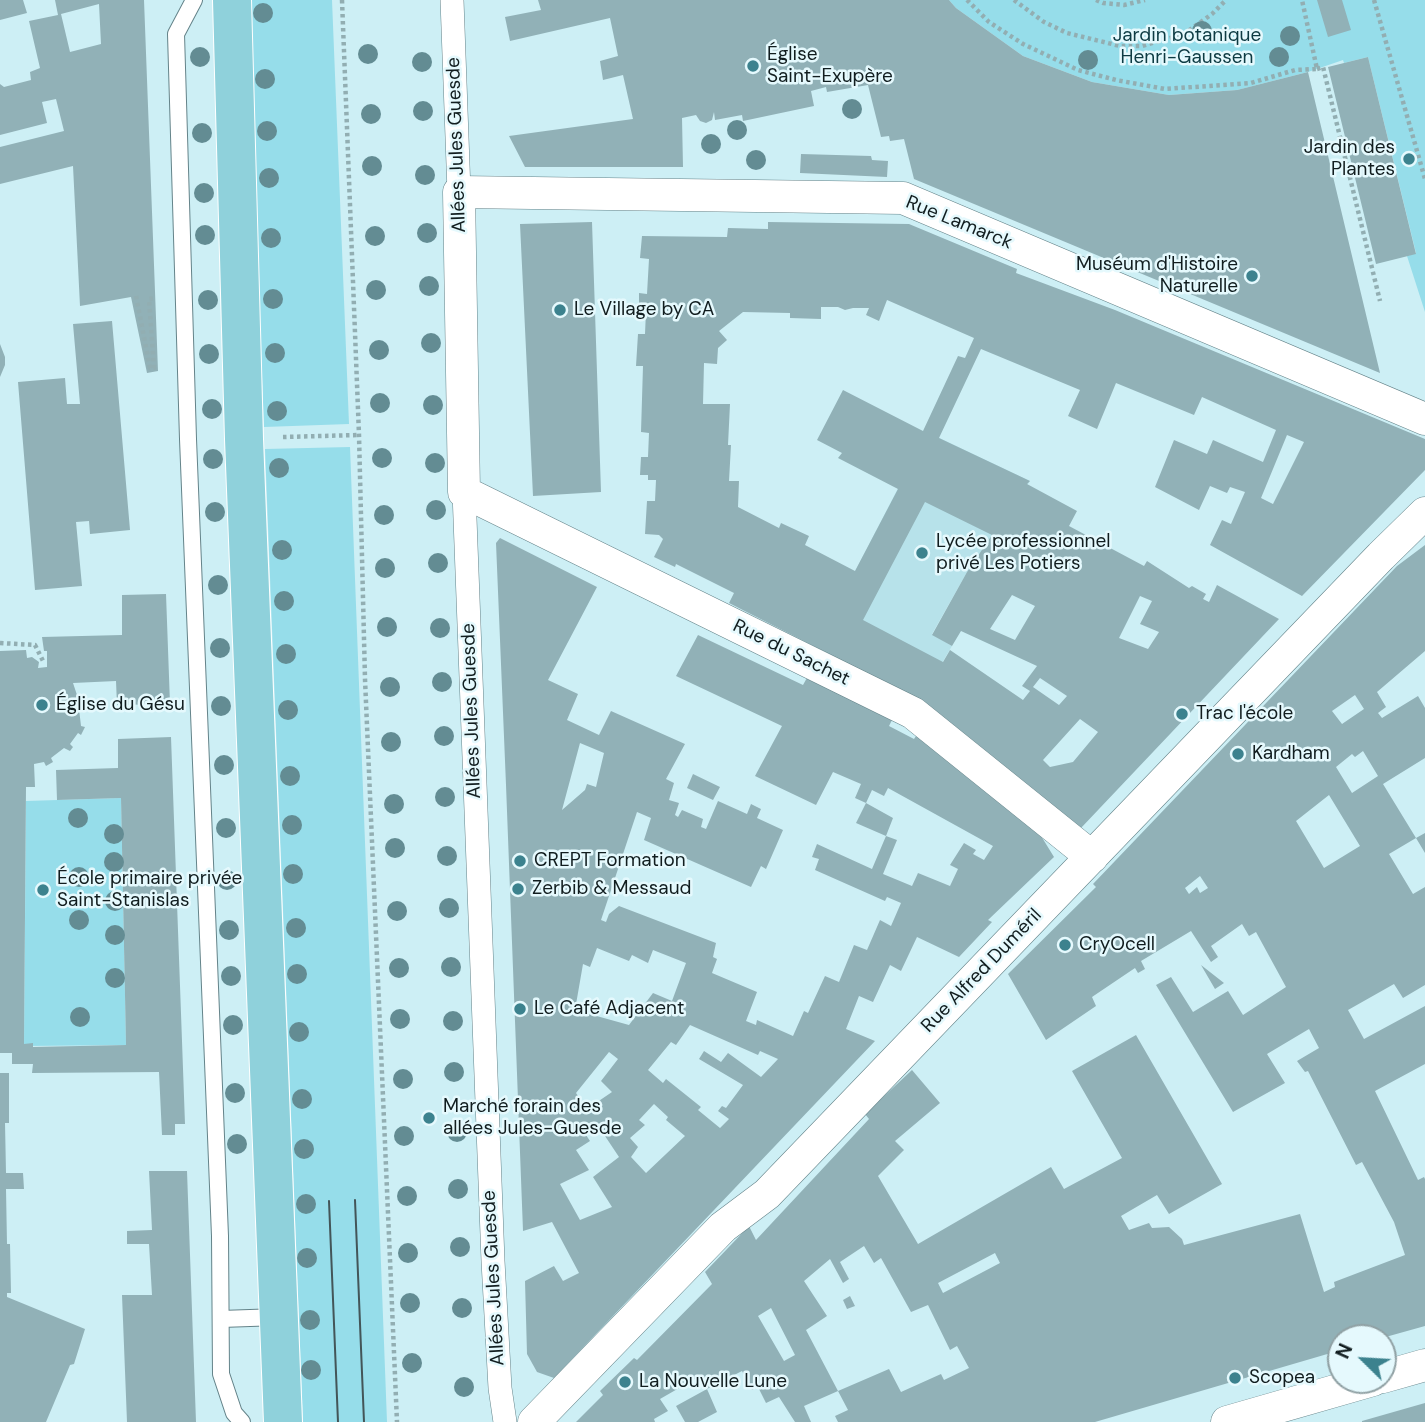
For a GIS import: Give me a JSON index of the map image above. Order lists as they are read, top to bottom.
{
  "streets": {
    "street": [
      "Allées Jules Guesde",
      "Rue Lamarck",
      "Rue du Sachet",
      "Rue Alfred Duméril"
    ]
  },
  "crossings": [
    ["Allées Jules Guesde", "Rue Lamarck"],
    ["Allées Jules Guesde", "Rue du Sachet"],
    ["Rue du Sachet", "Rue Alfred Duméril"]
  ],
  "parks": ["Jardin botanique Henri-Gaussen"],
  "places": [
    "Église Saint-Exupère",
    "Jardin des Plantes",
    "Muséum d'Histoire Naturelle",
    "Le Village by CA",
    "Lycée professionnel privé Les Potiers",
    "Église du Gésu",
    "Trac l'école",
    "Kardham",
    "CREPT Formation",
    "Zerbib & Messaud",
    "École primaire privée Saint-Stanislas",
    "CryOcell",
    "Le Café Adjacent",
    "Marché forain des allées Jules-Guesde",
    "Scopea",
    "La Nouvelle Lune"
  ],
  "north": "top left"
}
